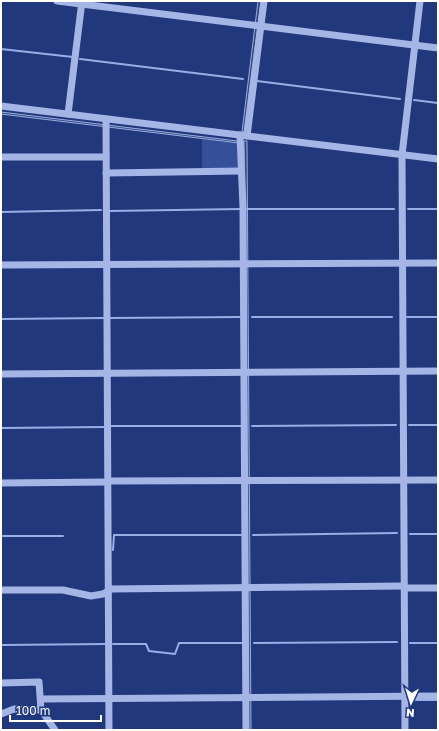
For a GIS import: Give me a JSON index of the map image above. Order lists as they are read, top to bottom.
{
  "scale_bar": "100 m",
  "north": "bottom"
}
